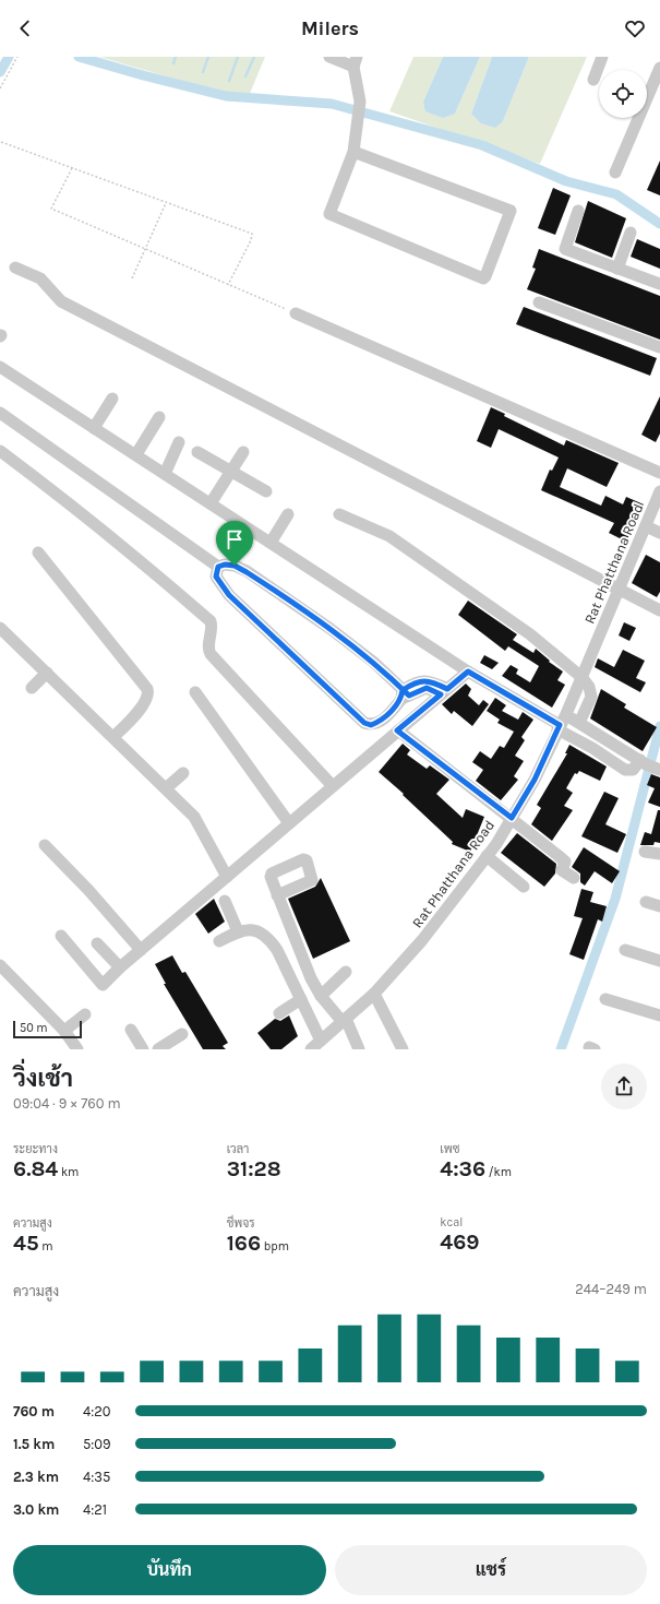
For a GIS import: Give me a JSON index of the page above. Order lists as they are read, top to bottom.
{
  "streets": {
    "street": ["Rat Phatthana Road"]
  },
  "scale_bar": "50 m",
  "page": {
    "header": "Milers",
    "scale": "50 m",
    "heading": ["วิ่งเช้า", "09:04 · 9 × 760 m"],
    "stats": [
      ["ระยะทาง", "6.84 km"],
      ["เวลา", "31:28"],
      ["เพซ", "4:36 /km"],
      ["ความสูง", "45 m"],
      ["ชีพจร", "166 bpm"],
      ["kcal", "469"]
    ],
    "chart": ["ความสูง", "244–249 m"],
    "list": [
      {
        "name": "760 m",
        "note": "4:20"
      },
      {
        "name": "1.5 km",
        "note": "5:09"
      },
      {
        "name": "2.3 km",
        "note": "4:35"
      },
      {
        "name": "3.0 km",
        "note": "4:21"
      }
    ],
    "buttons": ["บันทึก", "แชร์"]
  }
}
